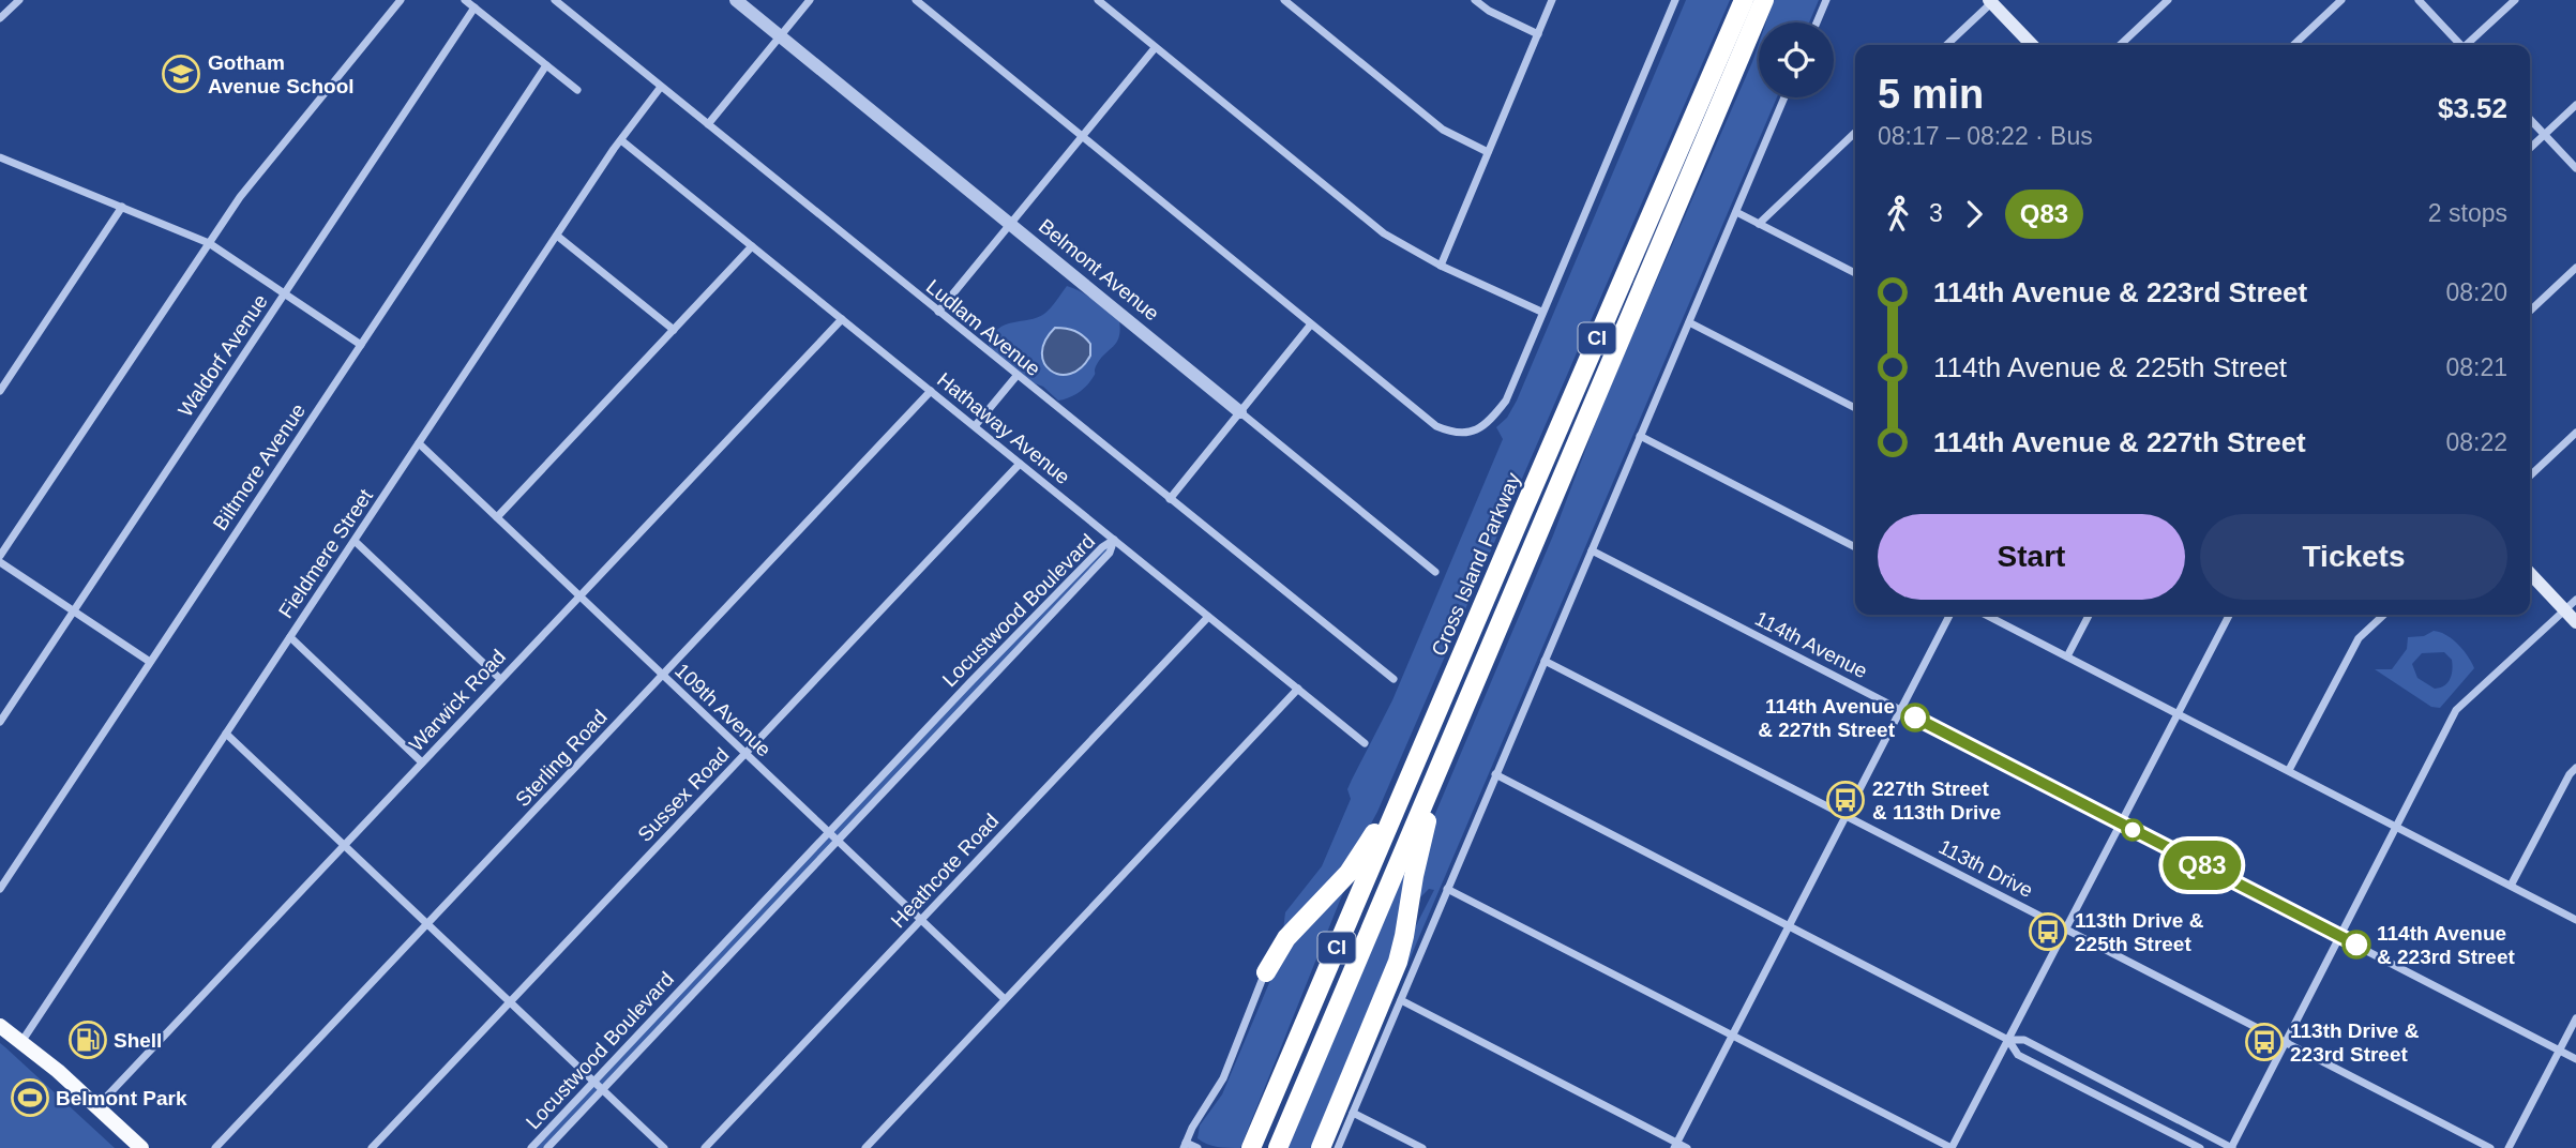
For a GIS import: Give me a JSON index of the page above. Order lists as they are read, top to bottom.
{
  "streets": {
    "highway": ["CI", "Cross Island Parkway"],
    "street": [
      "Belmont Avenue",
      "Ludlam Avenue",
      "Waldorf Avenue",
      "Hathaway Avenue",
      "Biltmore Avenue",
      "Fieldmere Street",
      "Locustwood Boulevard",
      "114th Avenue",
      "Warwick Road",
      "109th Avenue",
      "Sterling Road",
      "Sussex Road",
      "113th Drive",
      "Heathcote Road"
    ]
  },
  "crossings": [
    ["Ludlam Avenue", "Fieldmere Street"],
    ["Hathaway Avenue", "Fieldmere Street"],
    ["Hathaway Avenue", "Locustwood Boulevard"],
    ["Hathaway Avenue", "Warwick Road"],
    ["Hathaway Avenue", "Sterling Road"],
    ["Hathaway Avenue", "Sussex Road"],
    ["Hathaway Avenue", "Heathcote Road"],
    ["Fieldmere Street", "109th Avenue"],
    ["Locustwood Boulevard", "109th Avenue"],
    ["Warwick Road", "109th Avenue"],
    ["109th Avenue", "Sterling Road"],
    ["109th Avenue", "Sussex Road"],
    ["109th Avenue", "Heathcote Road"]
  ],
  "places": {
    "school or university": ["Gotham Avenue School"],
    "other": ["114th Avenue & 227th Street", "114th Avenue & 223rd Street"],
    "bus stop": ["227th Street & 113th Drive", "113th Drive & 225th Street", "113th Drive & 223rd Street"],
    "fuel station": ["Shell"],
    "sports": ["Belmont Park"]
  },
  "lines": ["bus line Q83"],
  "page": {
    "on_map": "Q83",
    "heading": ["5 min", "08:17 – 08:22 · Bus", "$3.52"],
    "legs": ["3", "Q83", "2 stops"],
    "list": [
      {
        "name": "114th Avenue & 223rd Street",
        "value": "08:20"
      },
      {
        "name": "114th Avenue & 225th Street",
        "value": "08:21"
      },
      {
        "name": "114th Avenue & 227th Street",
        "value": "08:22"
      }
    ],
    "buttons": ["Start", "Tickets"]
  }
}
